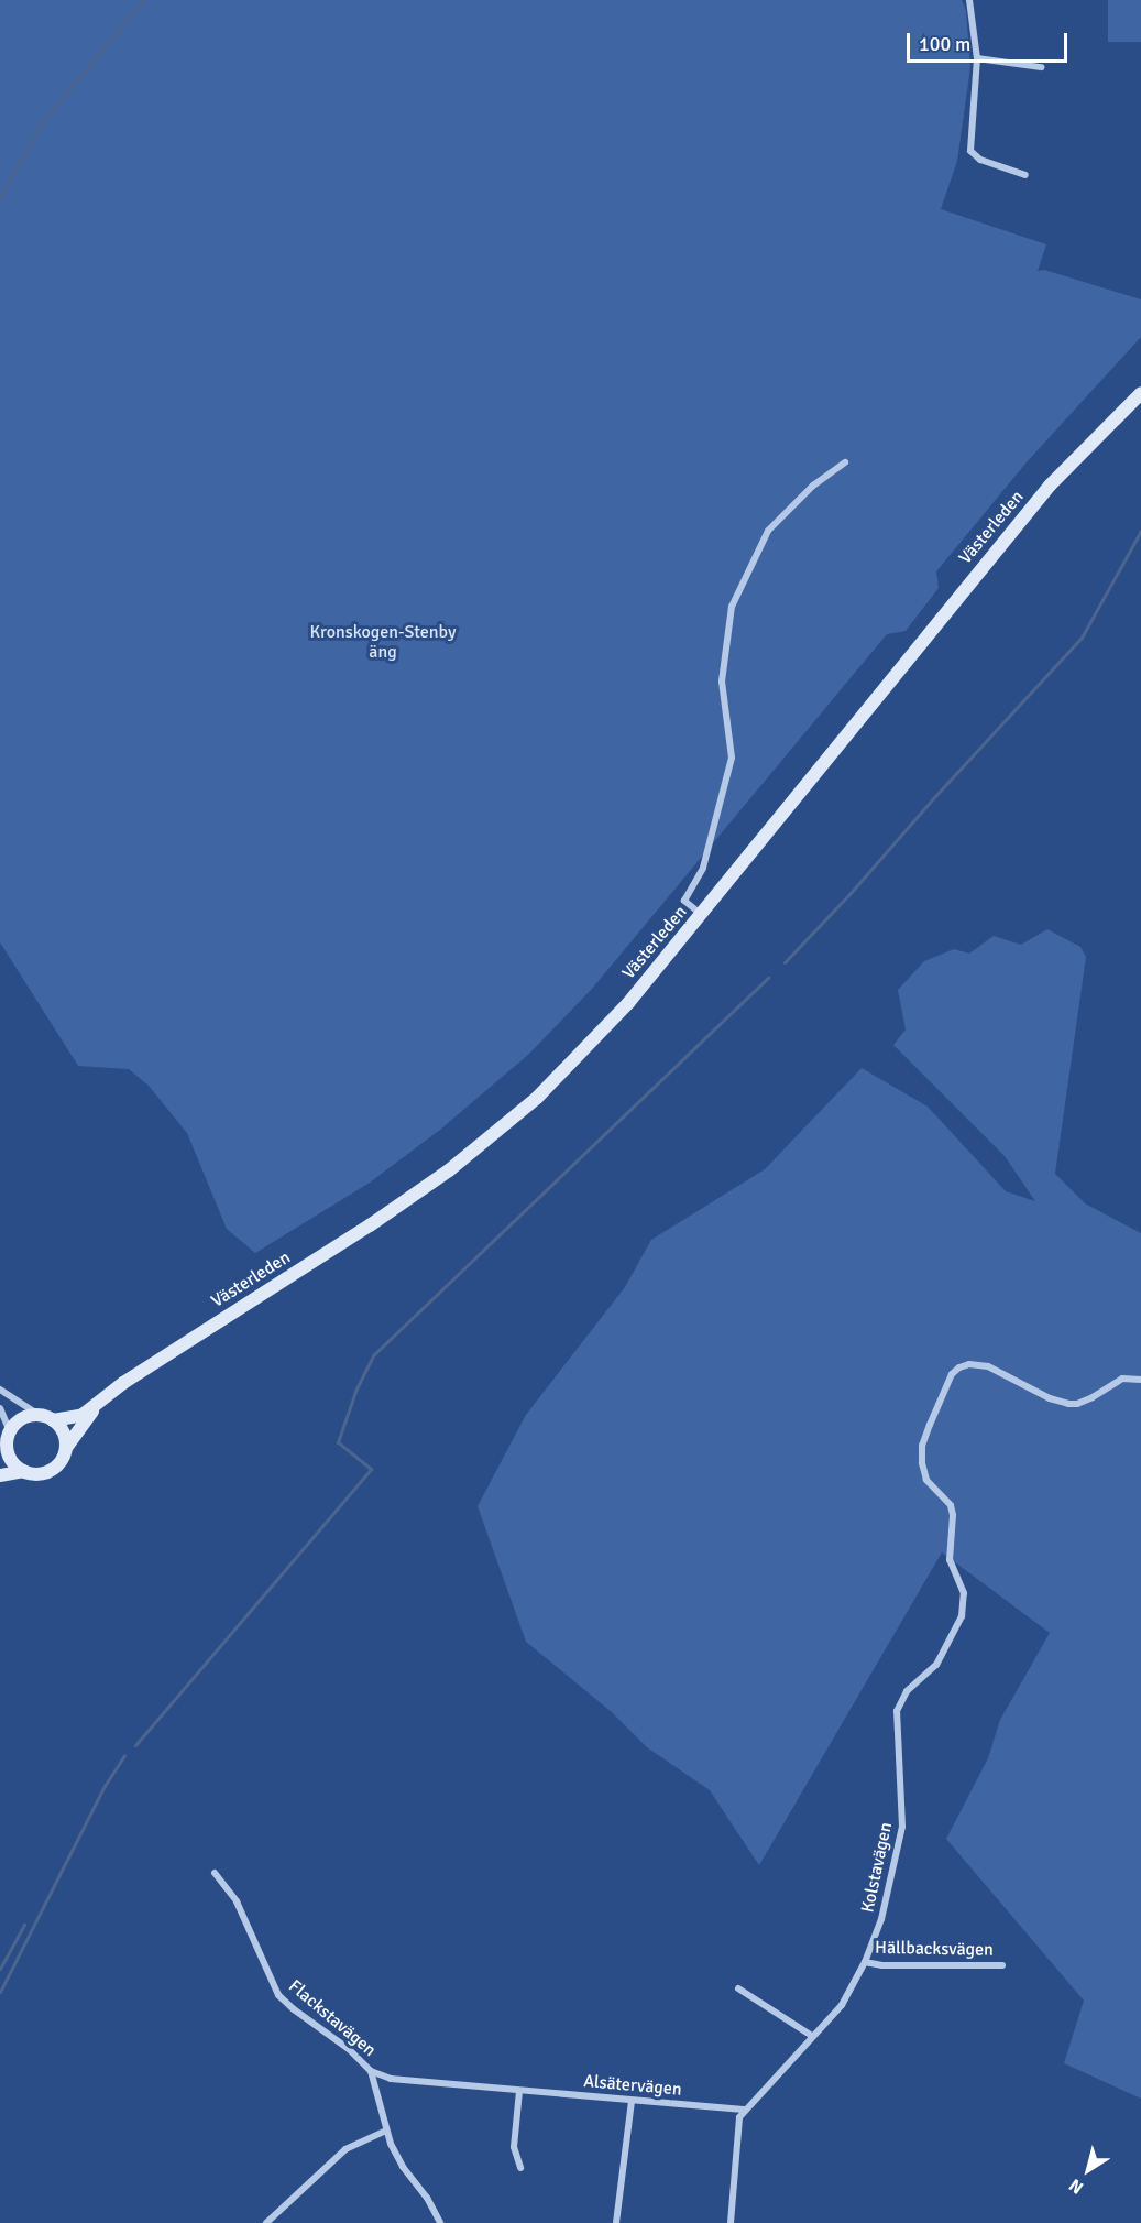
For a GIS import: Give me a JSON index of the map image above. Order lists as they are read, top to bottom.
{
  "streets": {
    "main road": ["Västerleden"],
    "street": [
      "Kolstavägen",
      "Hällbacksvägen",
      "Flackstavägen",
      "Alsätervägen"
    ]
  },
  "crossings": [
    ["Kolstavägen", "Hällbacksvägen"],
    ["Kolstavägen", "Alsätervägen"],
    ["Flackstavägen", "Alsätervägen"]
  ],
  "parks": ["Kronskogen-Stenby äng"],
  "scale_bar": "100 m",
  "north": "bottom left"
}
